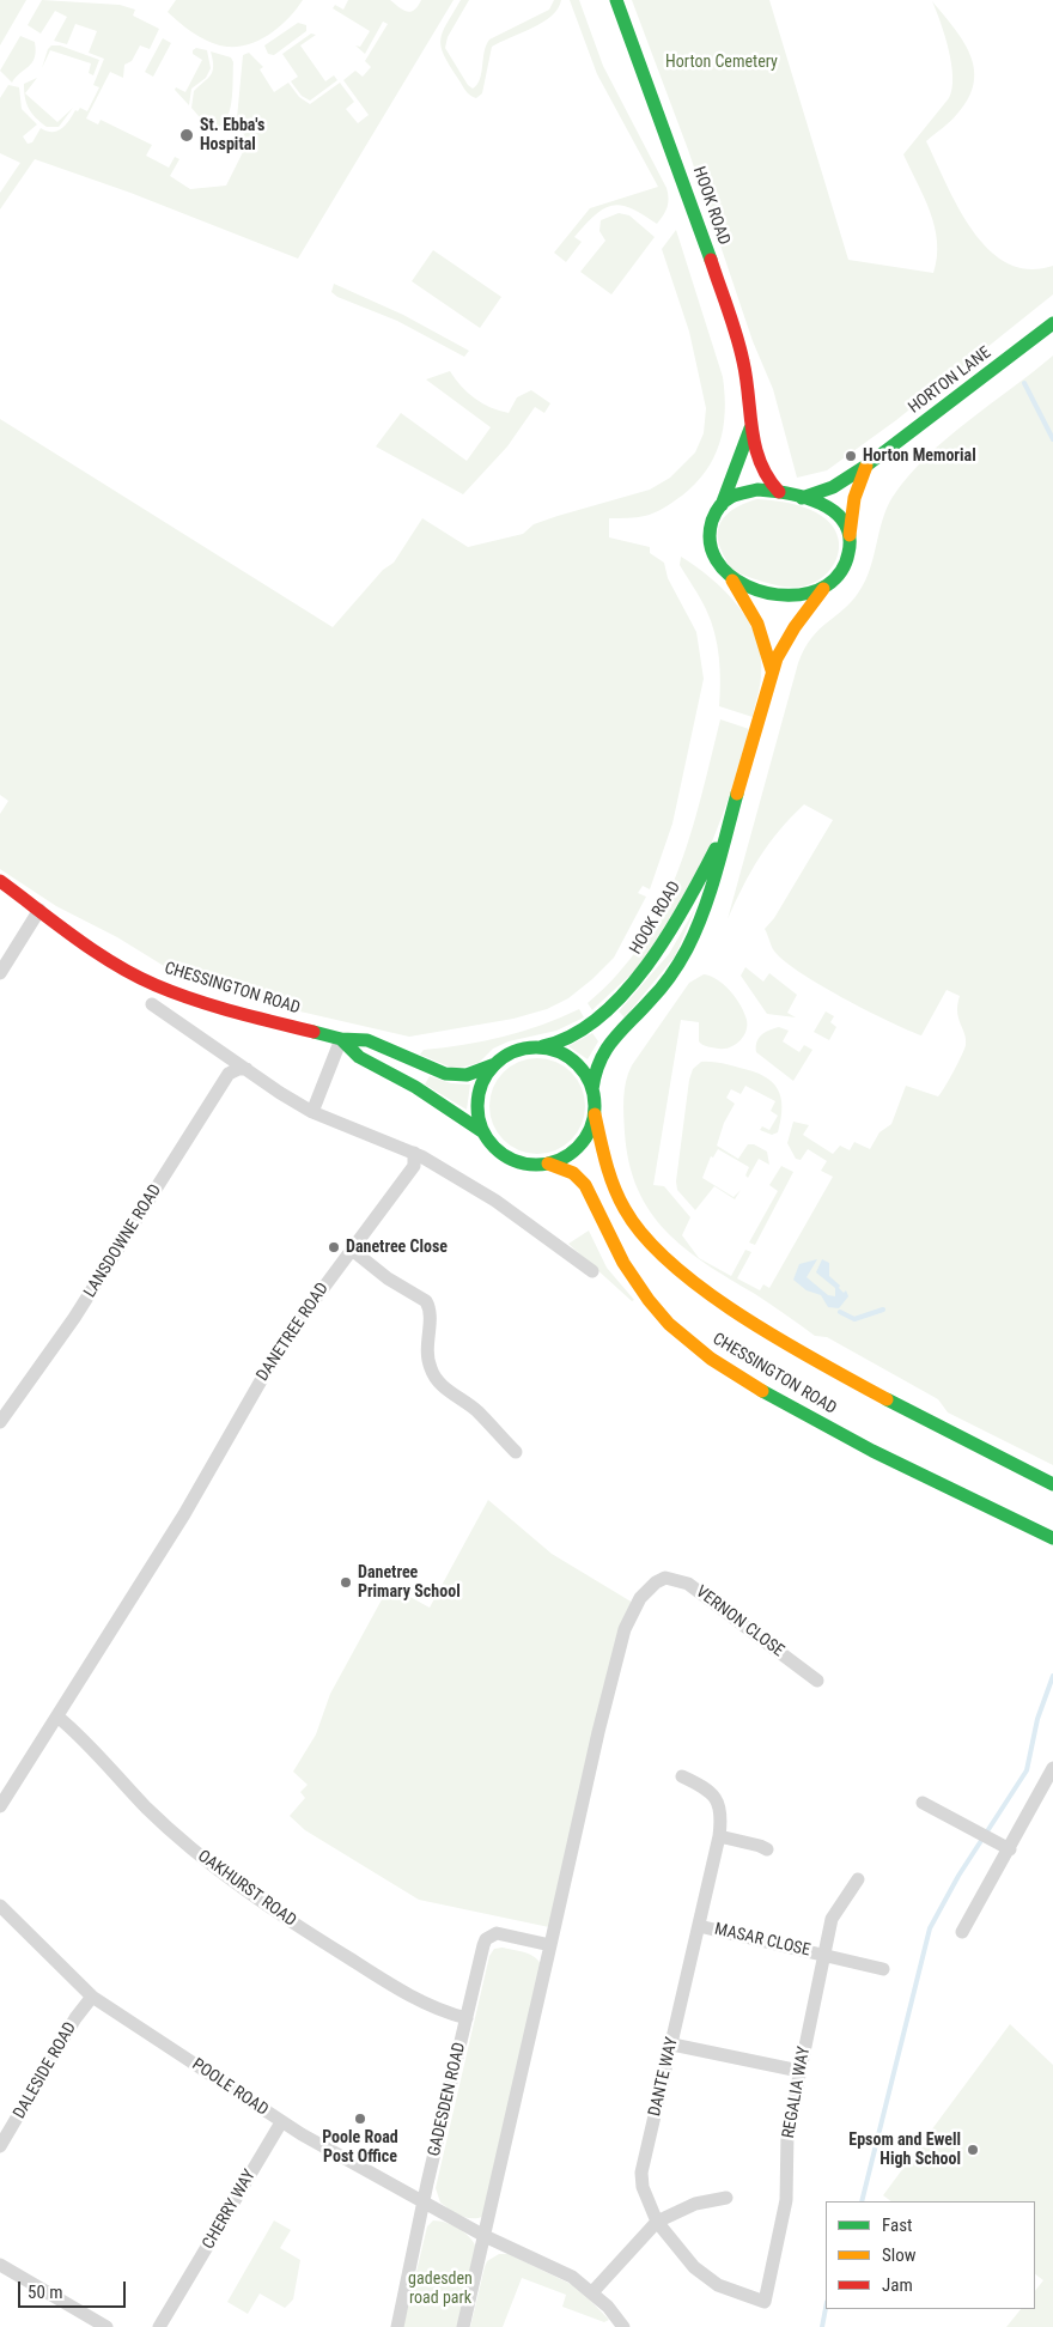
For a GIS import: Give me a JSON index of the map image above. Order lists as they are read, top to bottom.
{
  "streets": {
    "main road": ["HOOK ROAD", "HORTON LANE", "CHESSINGTON ROAD"],
    "street": [
      "LANSDOWNE ROAD",
      "DANETREE ROAD",
      "VERNON CLOSE",
      "OAKHURST ROAD",
      "MASAR CLOSE",
      "DALESIDE ROAD",
      "DANTE WAY",
      "POOLE ROAD",
      "REGALIA WAY",
      "GADESDEN ROAD",
      "CHERRY WAY"
    ]
  },
  "crossings": [
    ["HOOK ROAD", "HORTON LANE"],
    ["HOOK ROAD", "CHESSINGTON ROAD"],
    ["DANETREE ROAD", "OAKHURST ROAD"],
    ["VERNON CLOSE", "GADESDEN ROAD"],
    ["OAKHURST ROAD", "GADESDEN ROAD"],
    ["MASAR CLOSE", "DANTE WAY"],
    ["MASAR CLOSE", "REGALIA WAY"],
    ["DALESIDE ROAD", "POOLE ROAD"],
    ["DANTE WAY", "REGALIA WAY"],
    ["POOLE ROAD", "GADESDEN ROAD"],
    ["POOLE ROAD", "CHERRY WAY"]
  ],
  "parks": ["Horton Cemetery", "gadesden road park"],
  "places": [
    "St. Ebba's Hospital",
    "Horton Memorial",
    "Danetree Close",
    "Danetree Primary School",
    "Poole Road Post Office",
    "Epsom and Ewell High School"
  ],
  "legend": ["Fast", "Slow", "Jam"],
  "scale_bar": "50 m"
}
